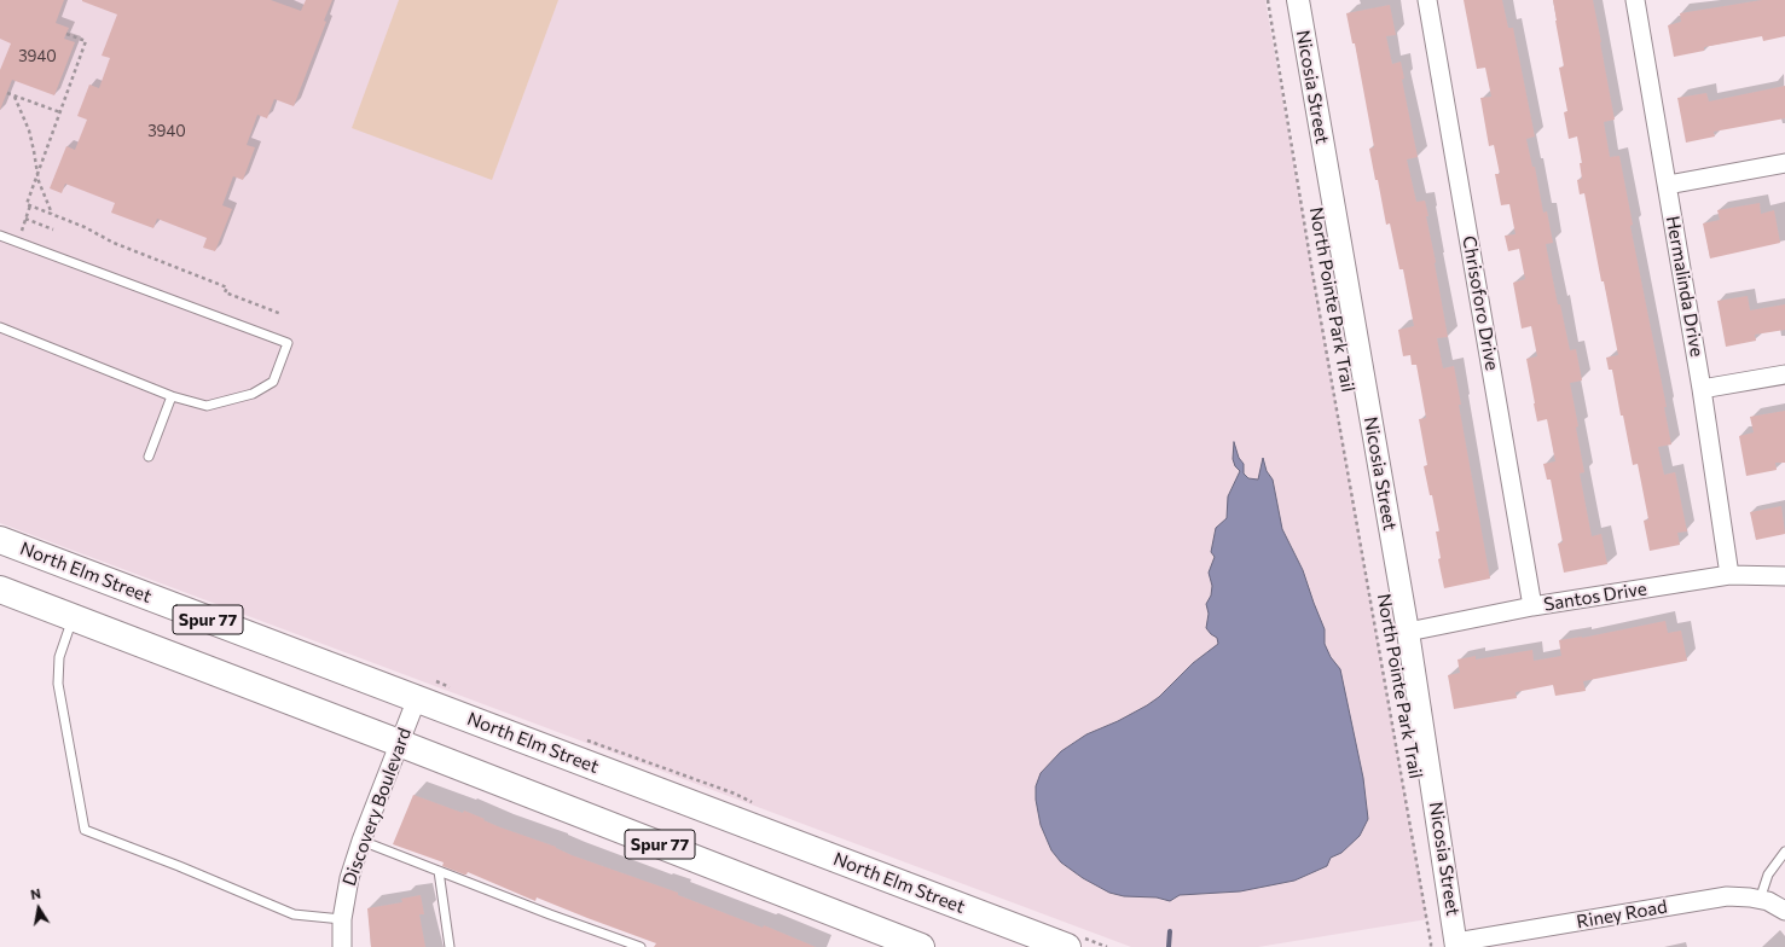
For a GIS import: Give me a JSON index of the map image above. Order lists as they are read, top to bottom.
{
  "streets": {
    "main road": ["North Elm Street", "Spur 77"],
    "street": [
      "Nicosia Street",
      "Hermalinda Drive",
      "Chrisoforo Drive",
      "Santos Drive",
      "Discovery Boulevard",
      "Riney Road"
    ],
    "path": ["North Pointe Park Trail"]
  },
  "crossings": [
    ["Nicosia Street", "Santos Drive"],
    ["Nicosia Street", "Riney Road"],
    ["Hermalinda Drive", "Santos Drive"],
    ["Chrisoforo Drive", "Santos Drive"],
    ["North Elm Street", "Discovery Boulevard"],
    ["Spur 77", "Discovery Boulevard"]
  ],
  "house_numbers": ["3940", "3940"],
  "north": "top"
}
